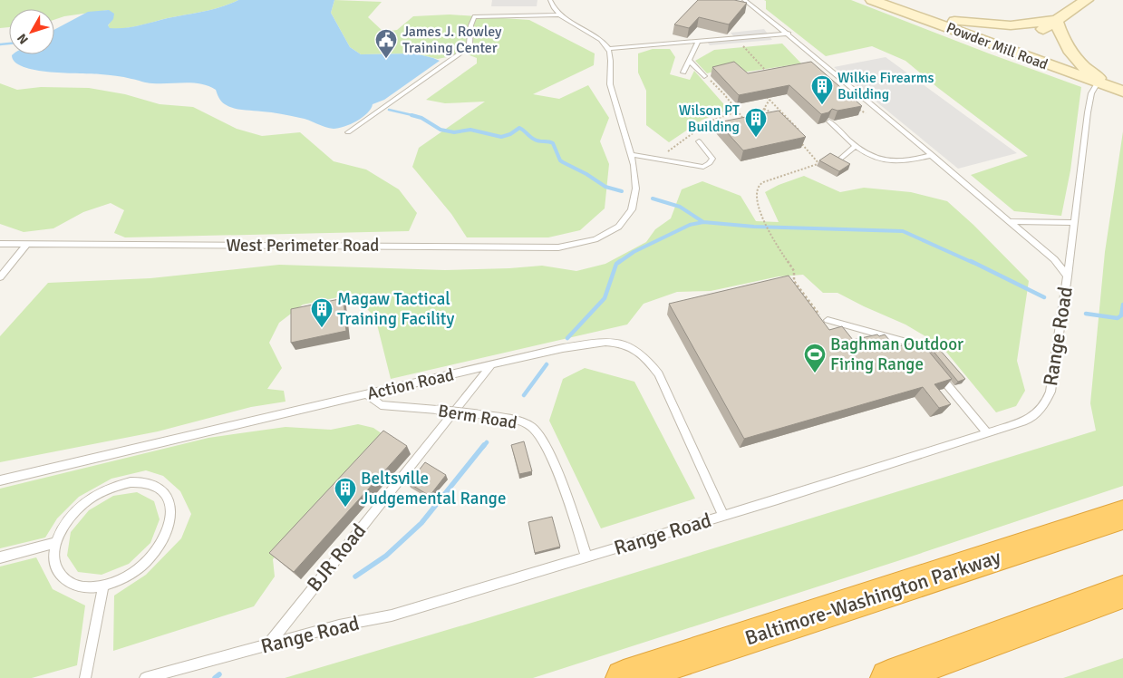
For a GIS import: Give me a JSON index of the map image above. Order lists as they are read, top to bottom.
{
  "streets": {
    "highway": ["Baltimore-Washington Parkway"],
    "main road": ["Powder Mill Road"],
    "lane": [
      "West Perimeter Road",
      "Range Road",
      "Action Road",
      "Berm Road",
      "BJR Road"
    ]
  },
  "crossings": [
    ["Powder Mill Road", "Range Road"],
    ["Range Road", "Action Road"],
    ["Range Road", "Berm Road"],
    ["Range Road", "BJR Road"],
    ["Action Road", "Berm Road"],
    ["Action Road", "BJR Road"]
  ],
  "places": {
    "public building": ["James J. Rowley Training Center"],
    "building": [
      "Wilkie Firearms Building",
      "Wilson PT Building",
      "Magaw Tactical Training Facility",
      "Beltsville Judgemental Range"
    ],
    "sports": ["Baghman Outdoor Firing Range"]
  },
  "north": "bottom left"
}
